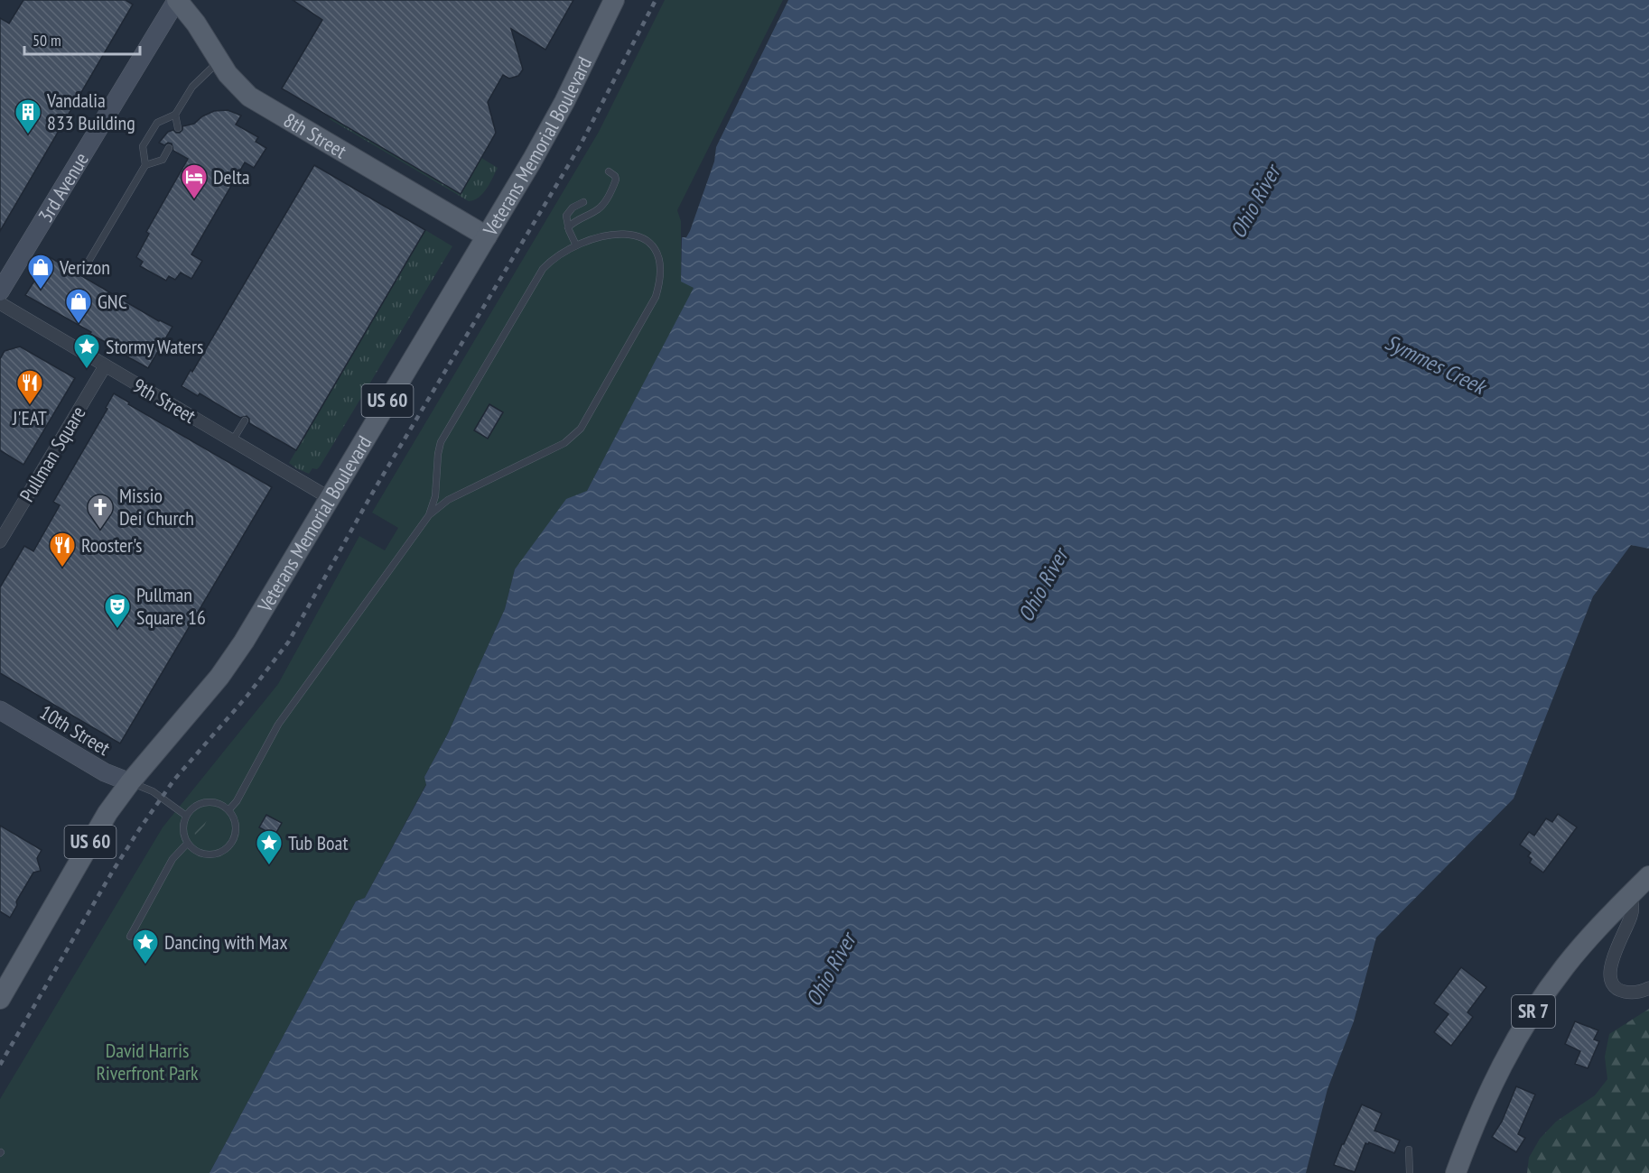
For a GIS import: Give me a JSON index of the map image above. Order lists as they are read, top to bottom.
{
  "streets": {
    "main road": [
      "8th Street",
      "Veterans Memorial Boulevard",
      "US 60",
      "SR 7"
    ],
    "street": [
      "3rd Avenue",
      "9th Street",
      "Pullman Square",
      "10th Street"
    ]
  },
  "crossings": [
    ["8th Street", "Veterans Memorial Boulevard"],
    ["8th Street", "3rd Avenue"],
    ["Veterans Memorial Boulevard", "9th Street"],
    ["Veterans Memorial Boulevard", "10th Street"],
    ["9th Street", "Pullman Square"]
  ],
  "water": ["Ohio River", "Symmes Creek"],
  "parks": ["David Harris Riverfront Park"],
  "places": {
    "building": ["Vandalia 833 Building"],
    "hotel": ["Delta"],
    "shop": ["Verizon", "GNC"],
    "place": ["Stormy Waters", "Tub Boat", "Dancing with Max"],
    "restaurant": ["J'EAT", "Rooster's"],
    "church": ["Missio Dei Church"],
    "theatre": ["Pullman Square 16"]
  },
  "scale_bar": "50 m"
}
